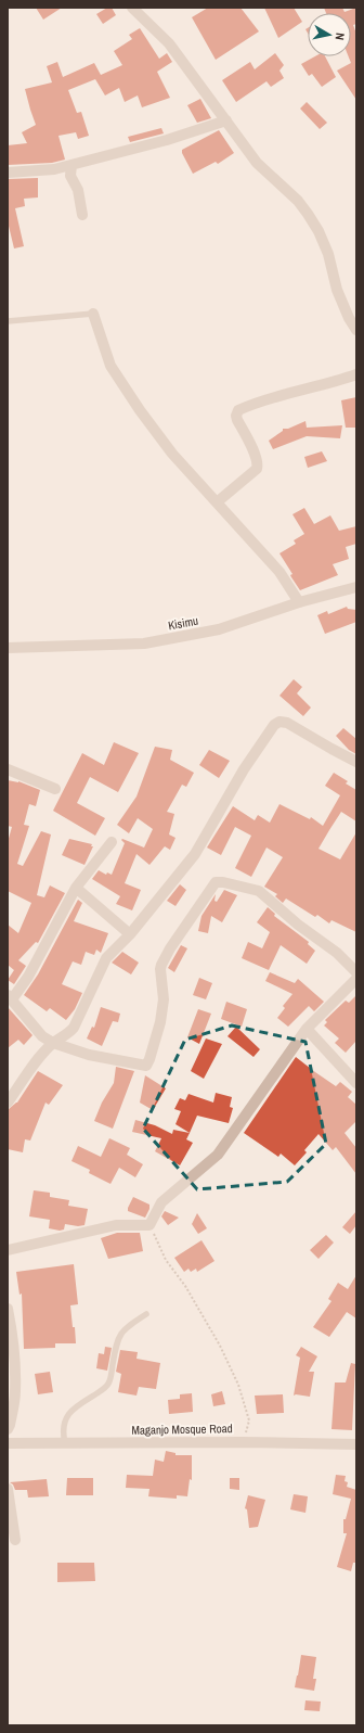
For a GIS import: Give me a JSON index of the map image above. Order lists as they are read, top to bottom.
{
  "streets": {
    "street": ["Kisimu", "Maganjo Mosque Road"]
  },
  "north": "right"
}
